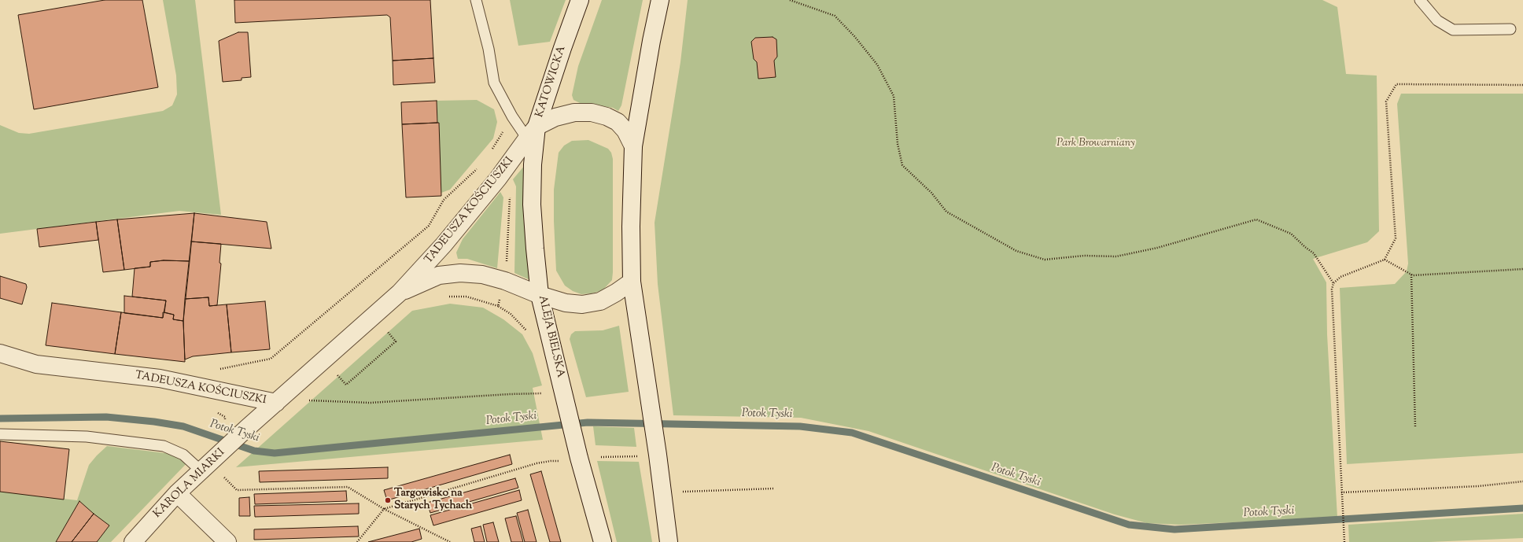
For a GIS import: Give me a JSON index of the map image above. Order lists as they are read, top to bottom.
{
  "streets": {
    "street": [
      "KATOWICKA",
      "TADEUSZA KOŚCIUSZKI",
      "ALEJA BIELSKA",
      "KAROLA MIARKI"
    ]
  },
  "crossings": [
    ["KATOWICKA", "TADEUSZA KOŚCIUSZKI"],
    ["KATOWICKA", "ALEJA BIELSKA"],
    ["TADEUSZA KOŚCIUSZKI", "ALEJA BIELSKA"],
    ["TADEUSZA KOŚCIUSZKI", "KAROLA MIARKI"]
  ],
  "water": ["Potok Tyski"],
  "parks": ["Park Browarniany"],
  "places": ["Targowisko na Starych Tychach"]
}
